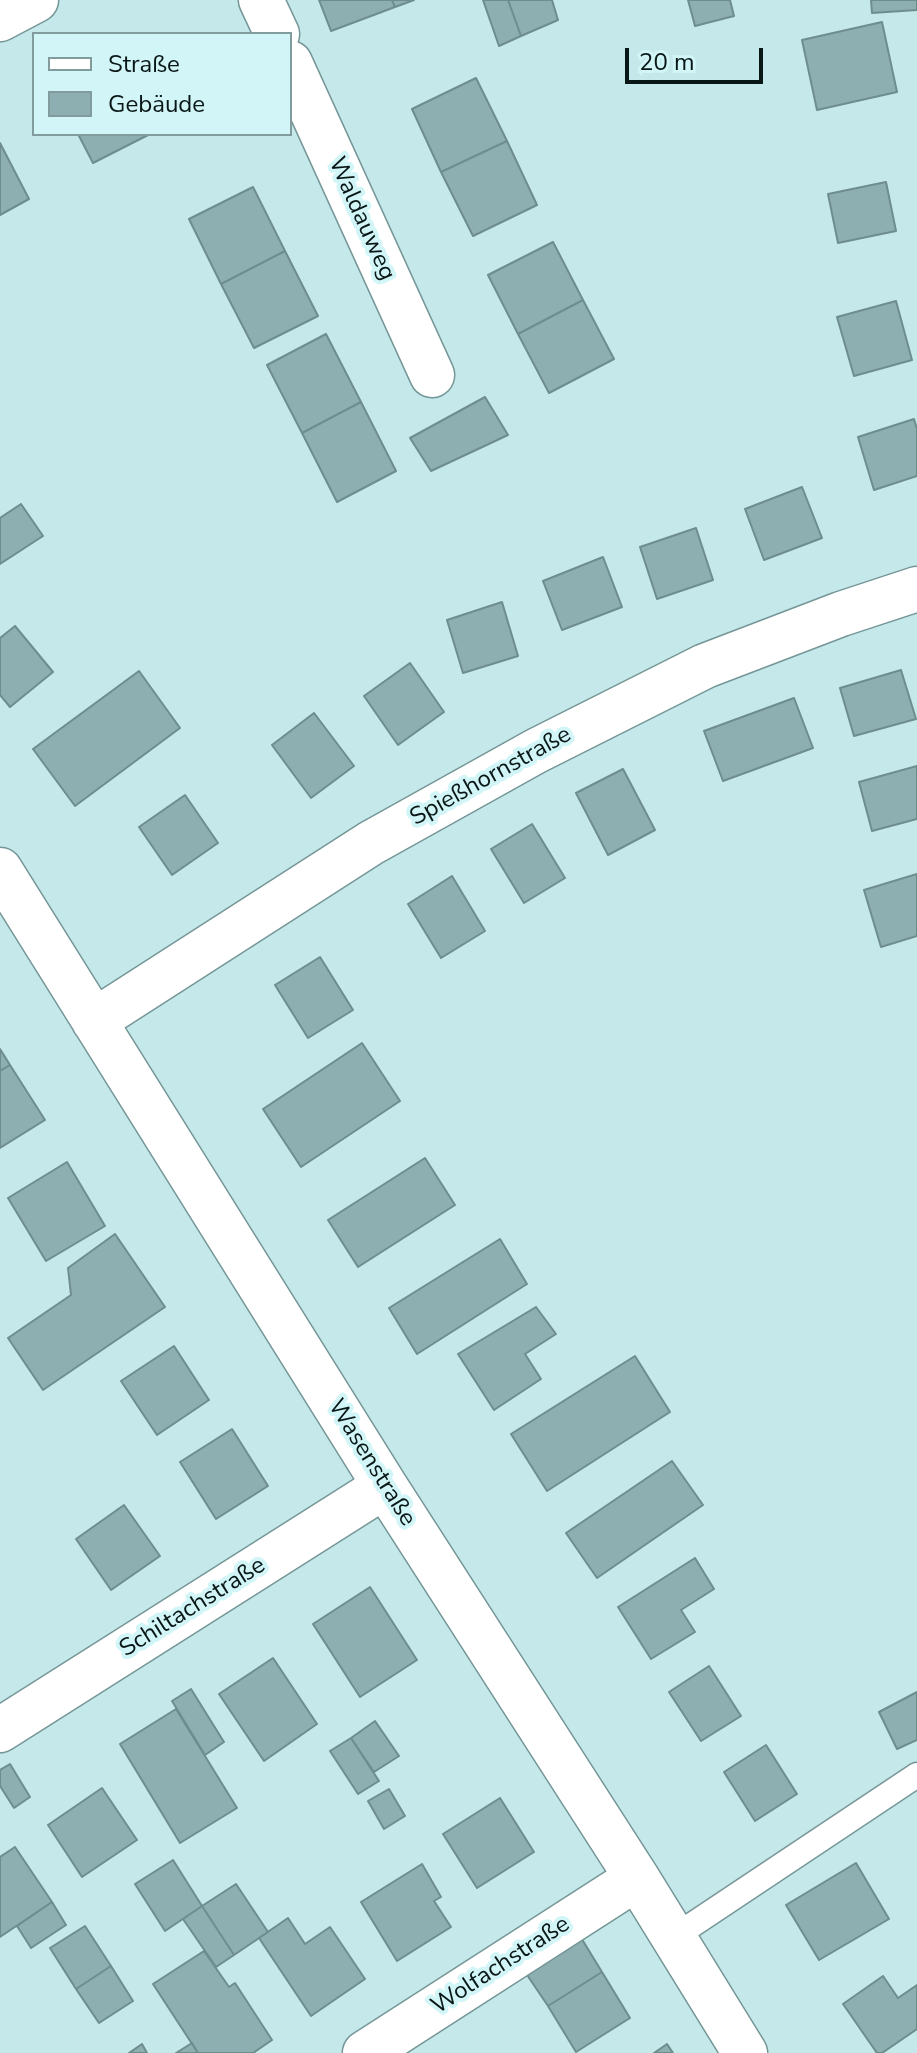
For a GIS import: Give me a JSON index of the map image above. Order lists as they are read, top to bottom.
{
  "streets": {
    "street": [
      "Waldauweg",
      "Spießhornstraße",
      "Wasenstraße",
      "Schiltachstraße",
      "Wolfachstraße"
    ]
  },
  "crossings": [
    ["Spießhornstraße", "Wasenstraße"],
    ["Wasenstraße", "Schiltachstraße"],
    ["Wasenstraße", "Wolfachstraße"]
  ],
  "legend": ["Straße", "Gebäude"],
  "scale_bar": "20 m"
}
